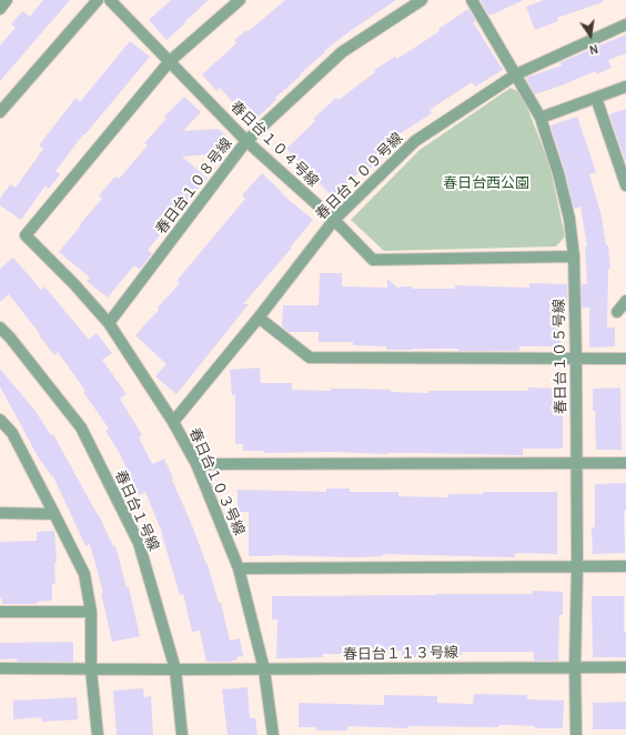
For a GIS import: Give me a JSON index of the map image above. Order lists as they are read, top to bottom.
{
  "streets": {
    "street": [
      "春日台１０４号線",
      "春日台１０９号線",
      "春日台１０８号線",
      "春日台１０５号線",
      "春日台１０３号線",
      "春日台１号線",
      "春日台１１３号線"
    ]
  },
  "crossings": [
    ["春日台１０４号線", "春日台１０９号線"],
    ["春日台１０４号線", "春日台１０８号線"],
    ["春日台１０４号線", "春日台１０５号線"],
    ["春日台１０４号線", "春日台１０３号線"],
    ["春日台１０９号線", "春日台１０５号線"],
    ["春日台１０９号線", "春日台１０３号線"],
    ["春日台１０８号線", "春日台１０３号線"],
    ["春日台１０５号線", "春日台１１３号線"],
    ["春日台１０３号線", "春日台１１３号線"],
    ["春日台１号線", "春日台１１３号線"]
  ],
  "parks": ["春日台西公園"],
  "north": "bottom"
}
